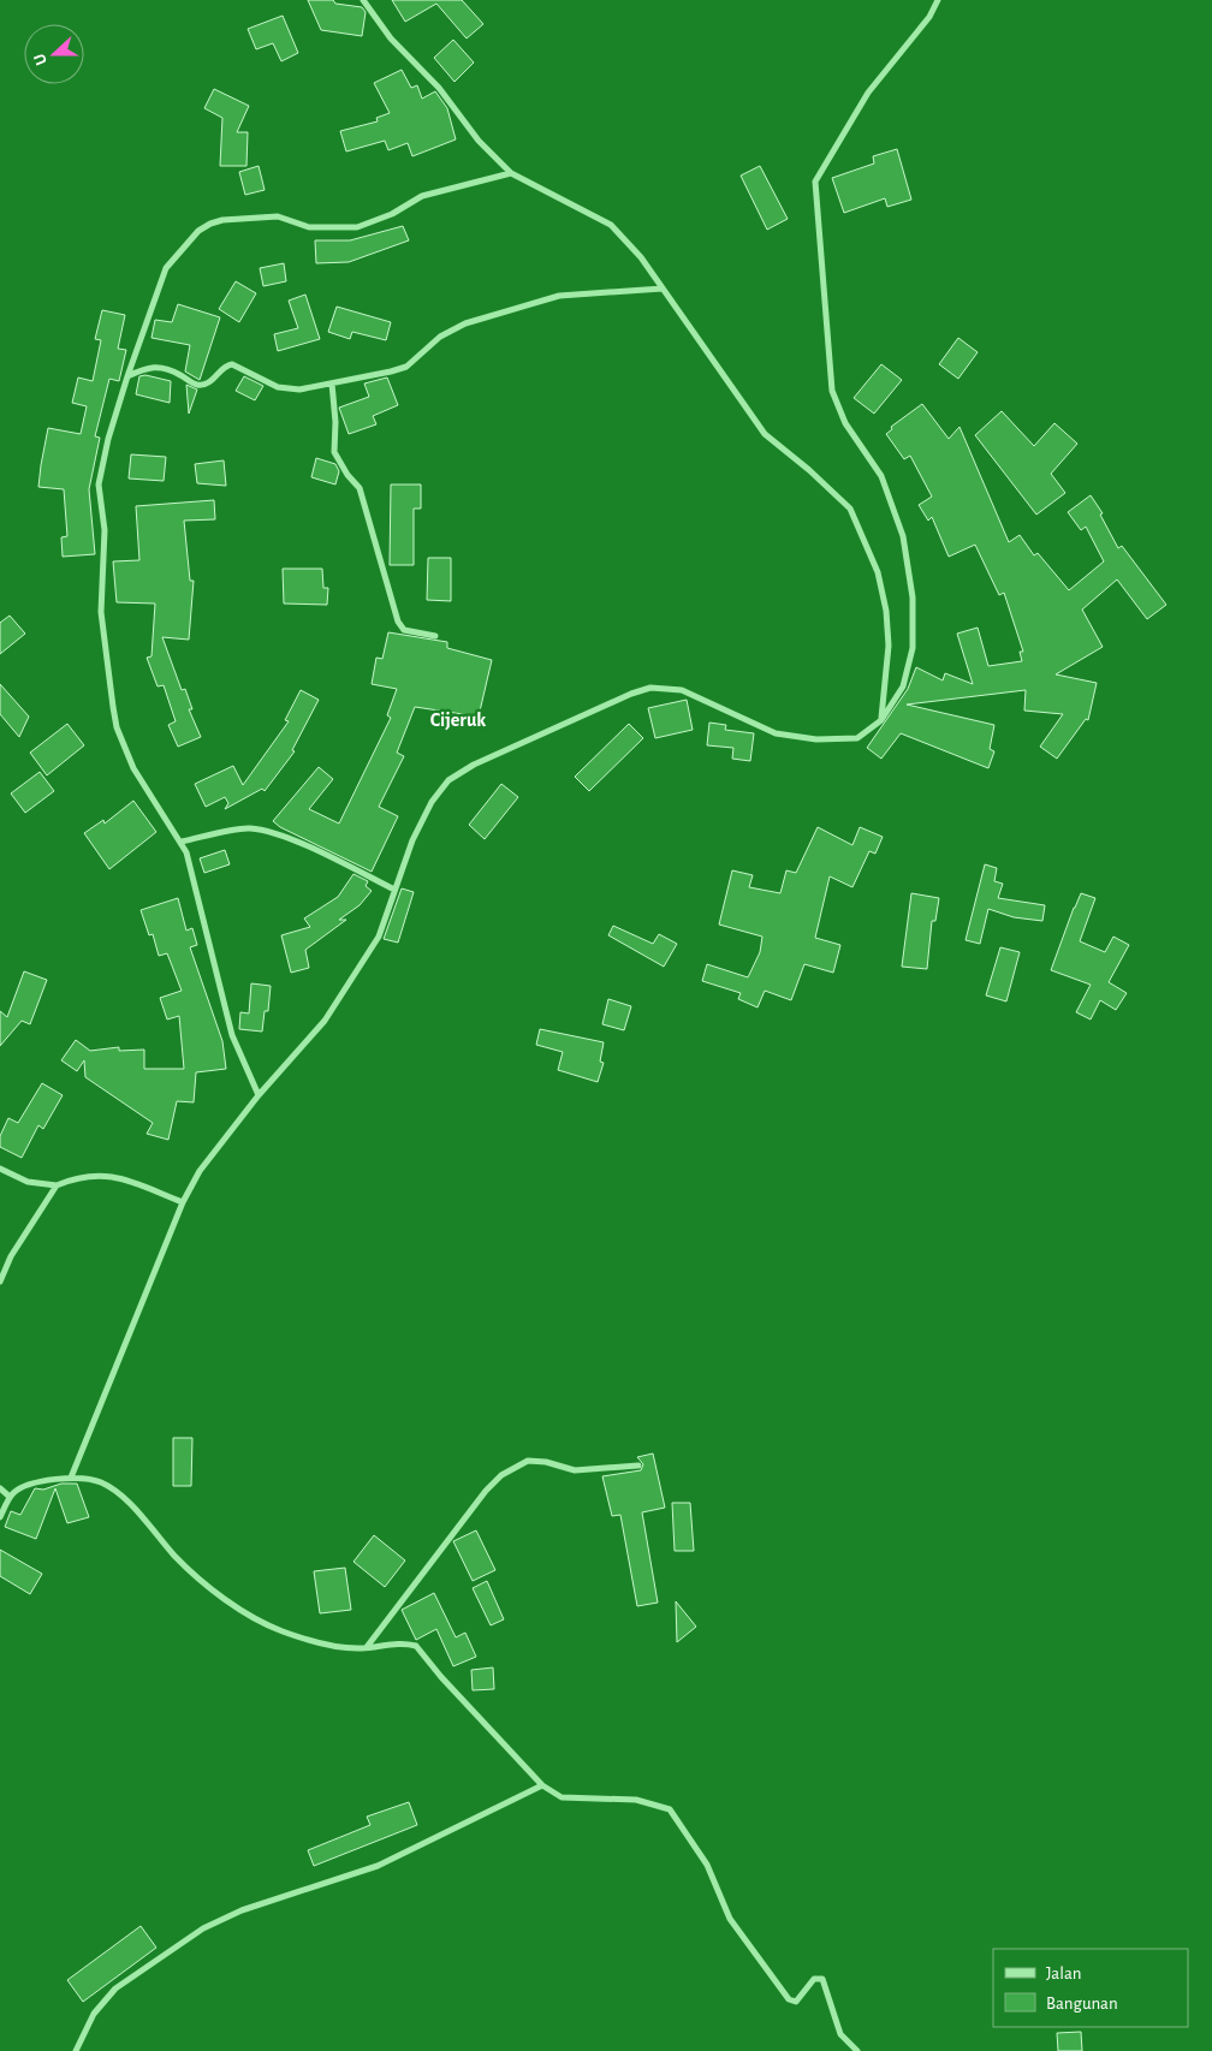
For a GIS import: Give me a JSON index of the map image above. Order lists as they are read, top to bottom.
{
  "districts": ["Cijeruk"],
  "legend": ["Jalan", "Bangunan"],
  "north": "left"
}
